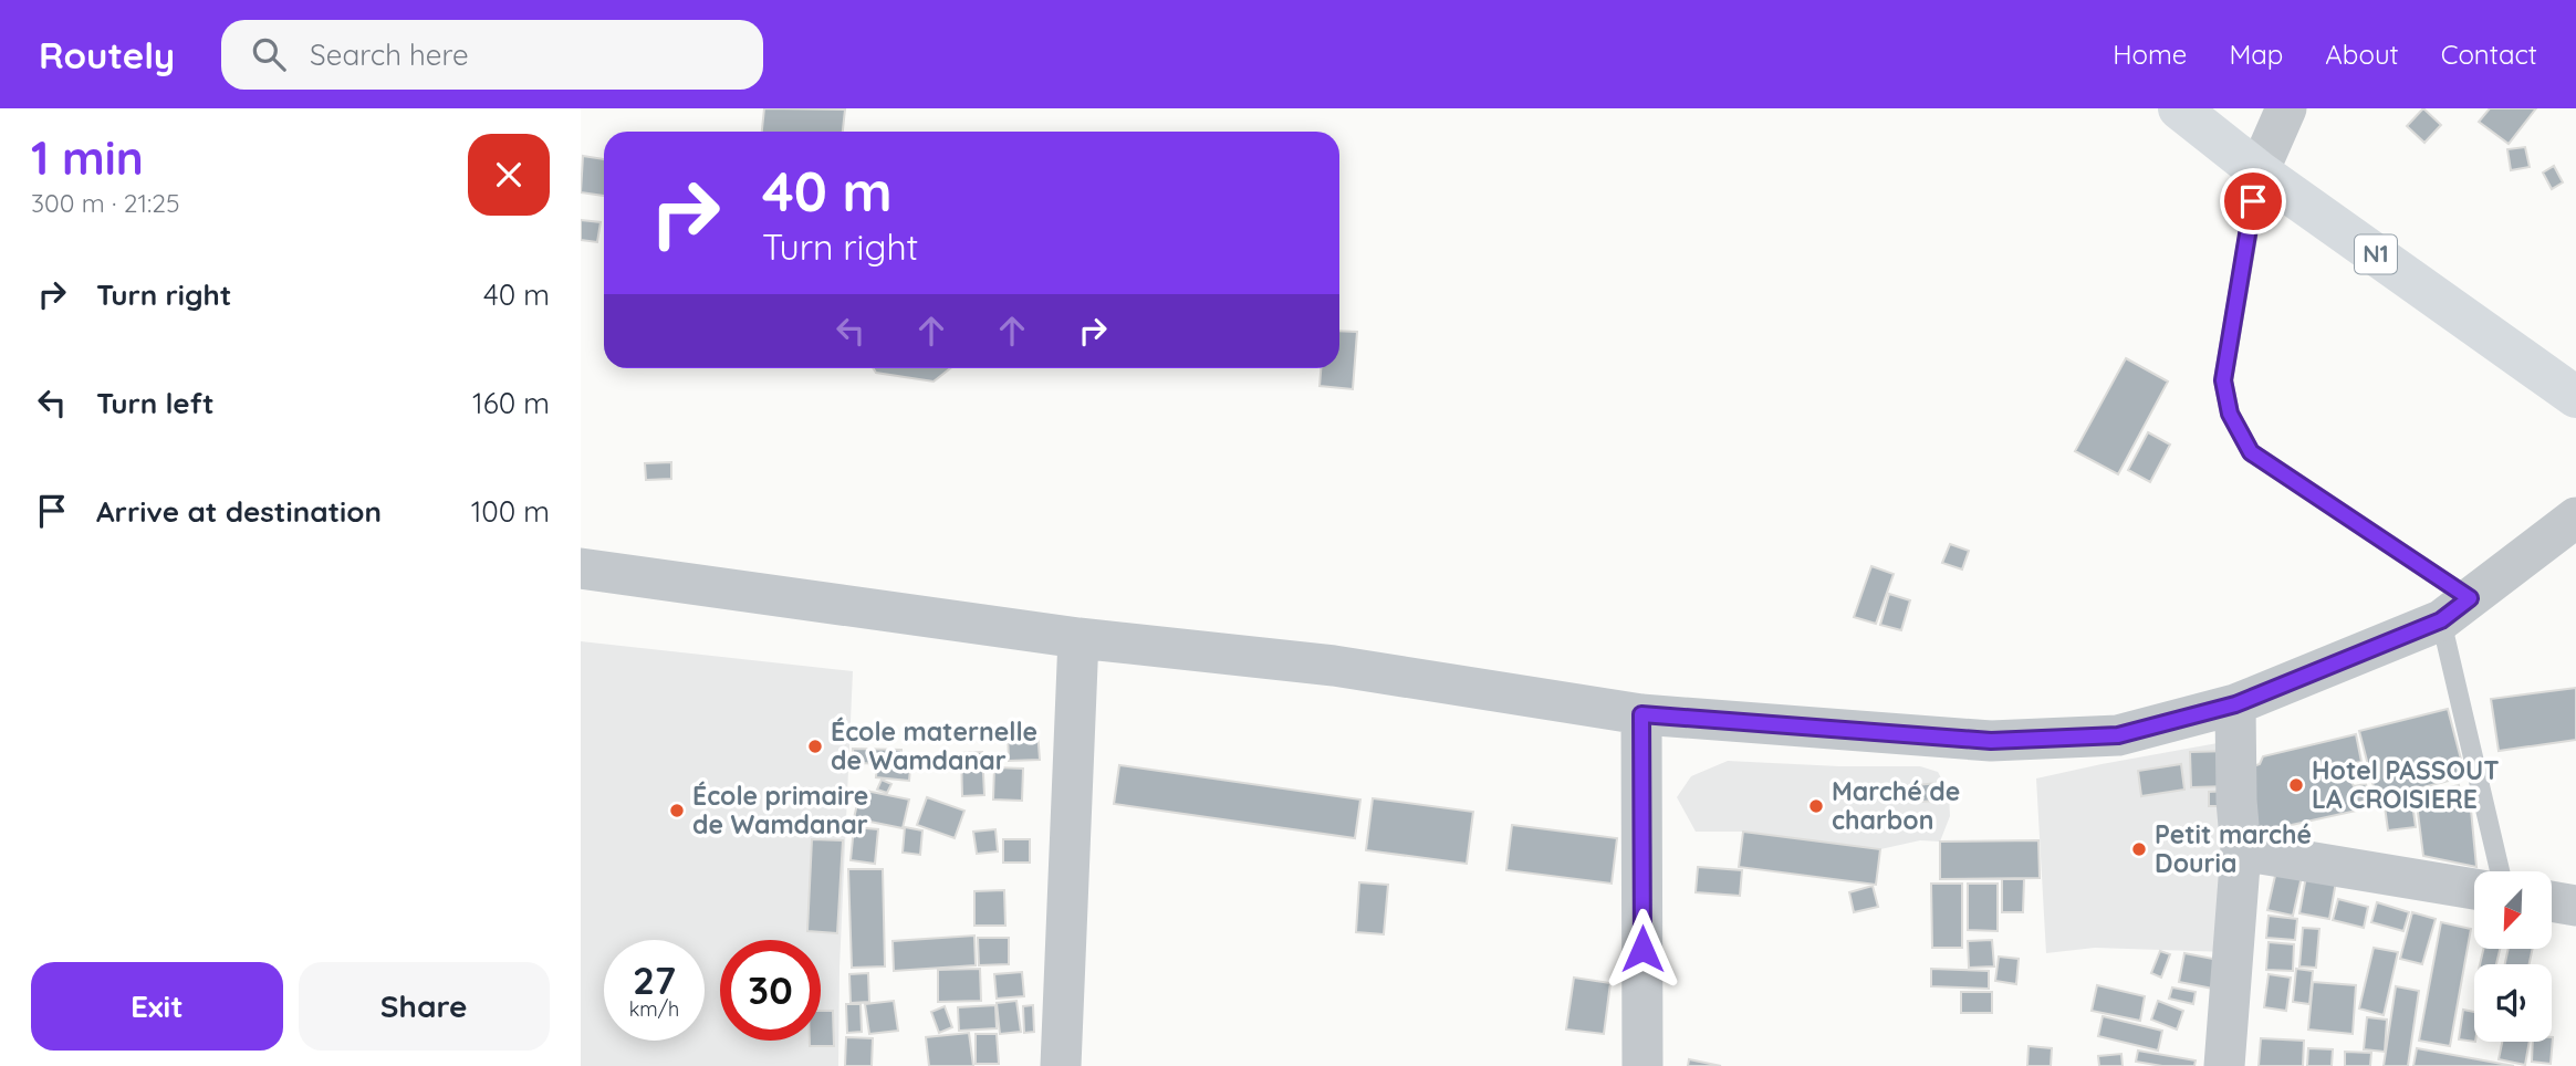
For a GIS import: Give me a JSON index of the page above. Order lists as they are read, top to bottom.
{
  "streets": {
    "highway": ["N1"]
  },
  "places": [
    "École maternelle de Wamdanar",
    "Hotel PASSOUT LA CROISIERE",
    "Marché de charbon",
    "École primaire de Wamdanar",
    "Petit marché Douria"
  ],
  "north": "bottom left",
  "page": {
    "header": "Routely",
    "search": "Search here",
    "nav": [
      "Home",
      "Map",
      "About",
      "Contact"
    ],
    "heading": ["1 min", "300 m · 21:25"],
    "turn": ["40 m", "Turn right"],
    "list": [
      {
        "name": "Turn right",
        "value": "40 m"
      },
      {
        "name": "Turn left",
        "value": "160 m"
      },
      {
        "name": "Arrive at destination",
        "value": "100 m"
      }
    ],
    "speed": "27 km/h",
    "limit": "30",
    "buttons": ["Exit", "Share"]
  }
}
